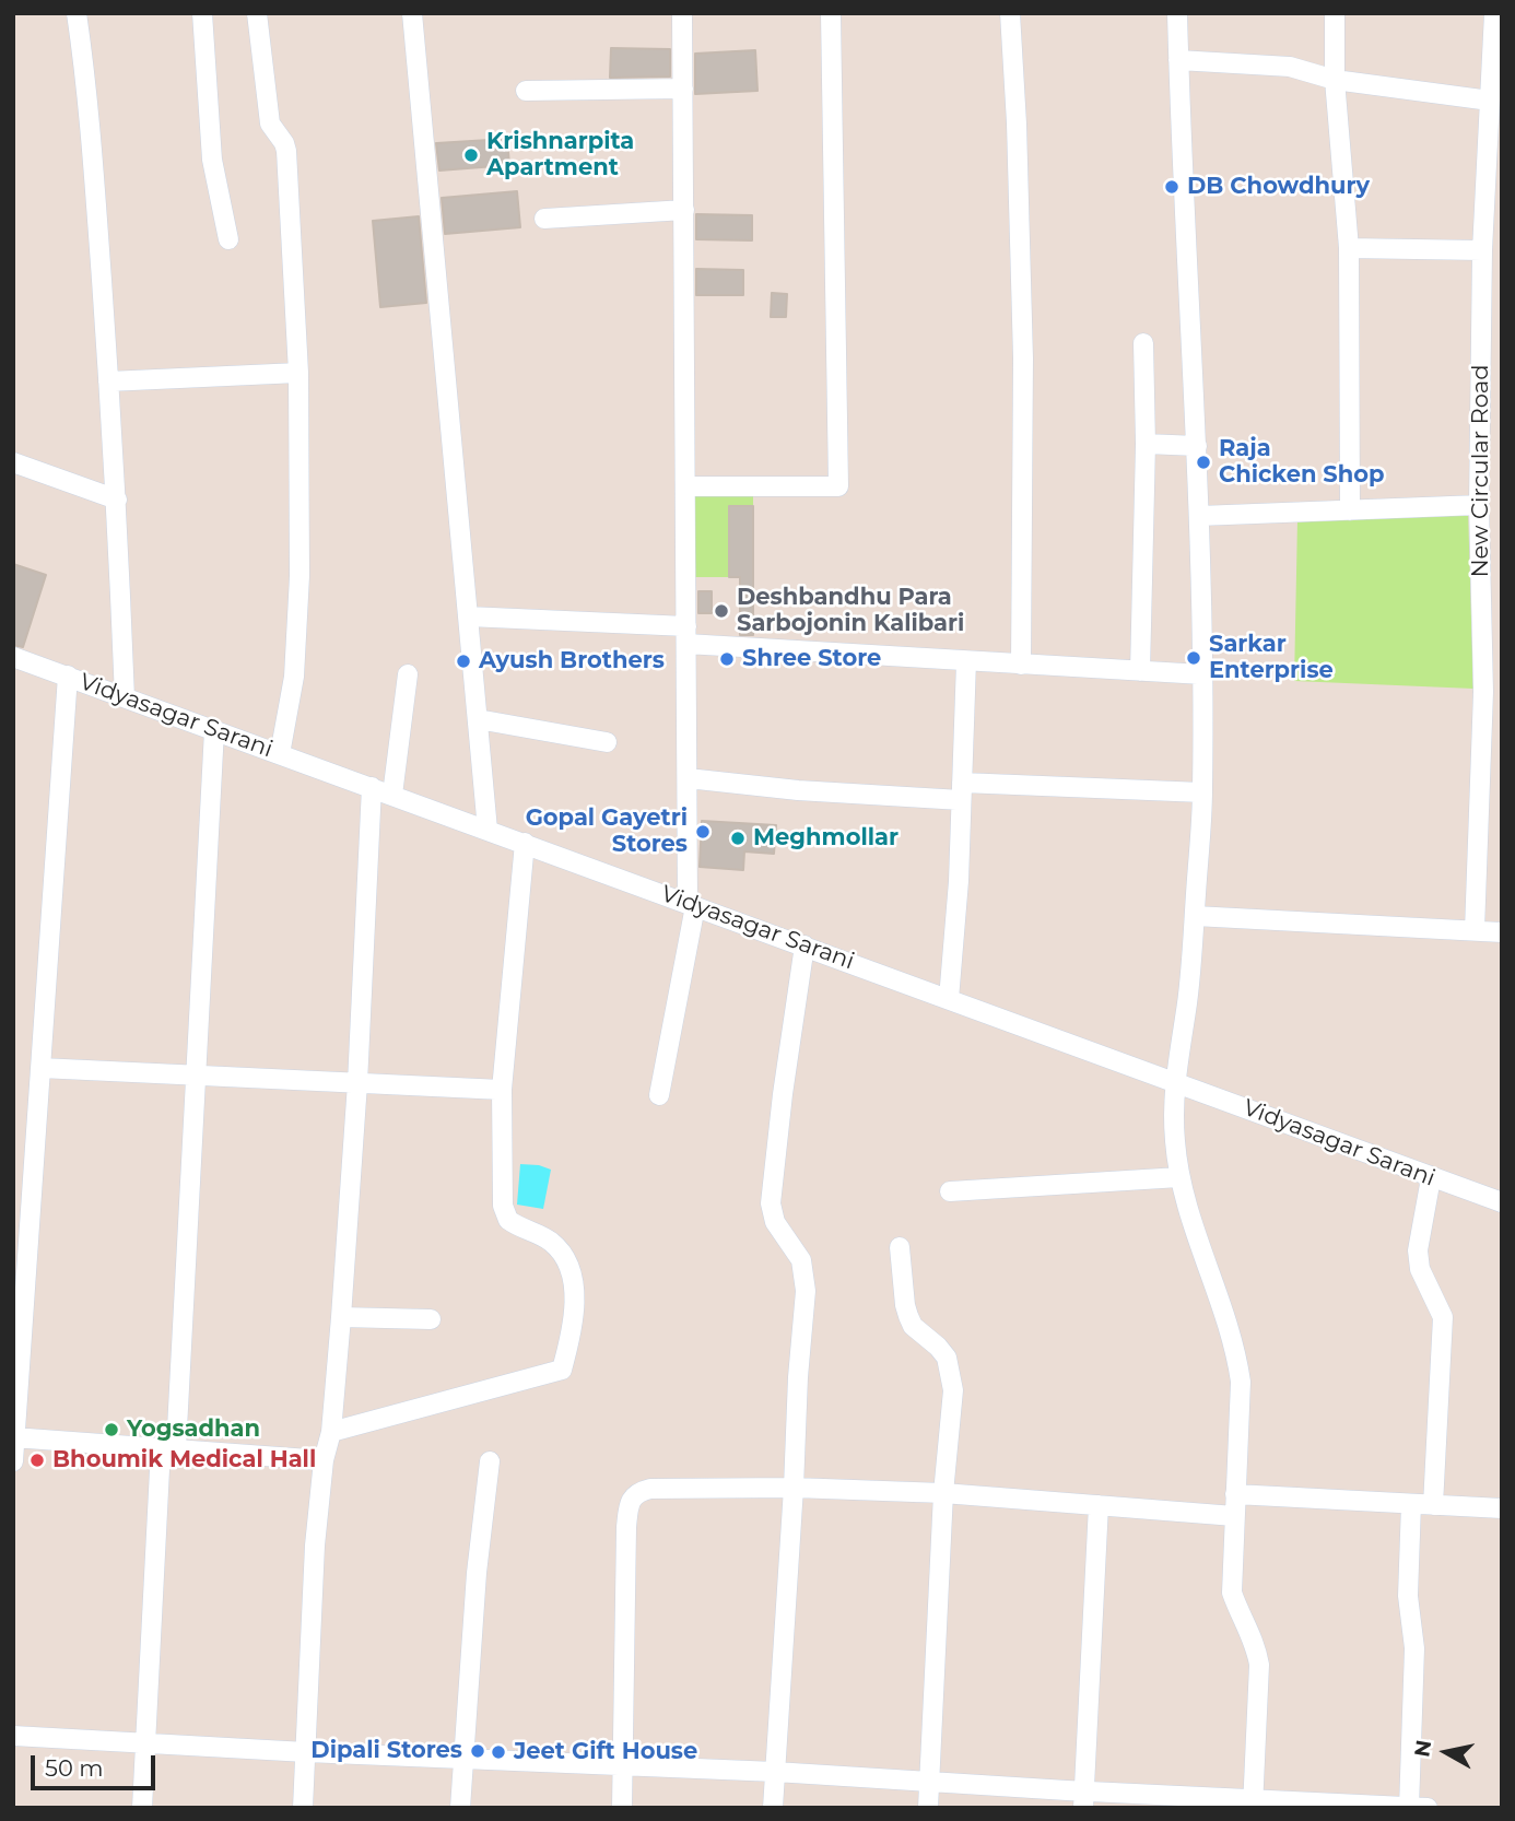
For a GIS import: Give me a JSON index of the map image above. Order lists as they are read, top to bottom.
{
  "streets": {
    "street": ["New Circular Road", "Vidyasagar Sarani"]
  },
  "places": [
    "Krishnarpita Apartment",
    "DB Chowdhury",
    "Raja Chicken Shop",
    "Deshbandhu Para Sarbojonin Kalibari",
    "Sarkar Enterprise",
    "Shree Store",
    "Ayush Brothers",
    "Gopal Gayetri Stores",
    "Meghmollar",
    "Yogsadhan",
    "Bhoumik Medical Hall",
    "Dipali Stores",
    "Jeet Gift House"
  ],
  "scale_bar": "50 m",
  "north": "left"
}
